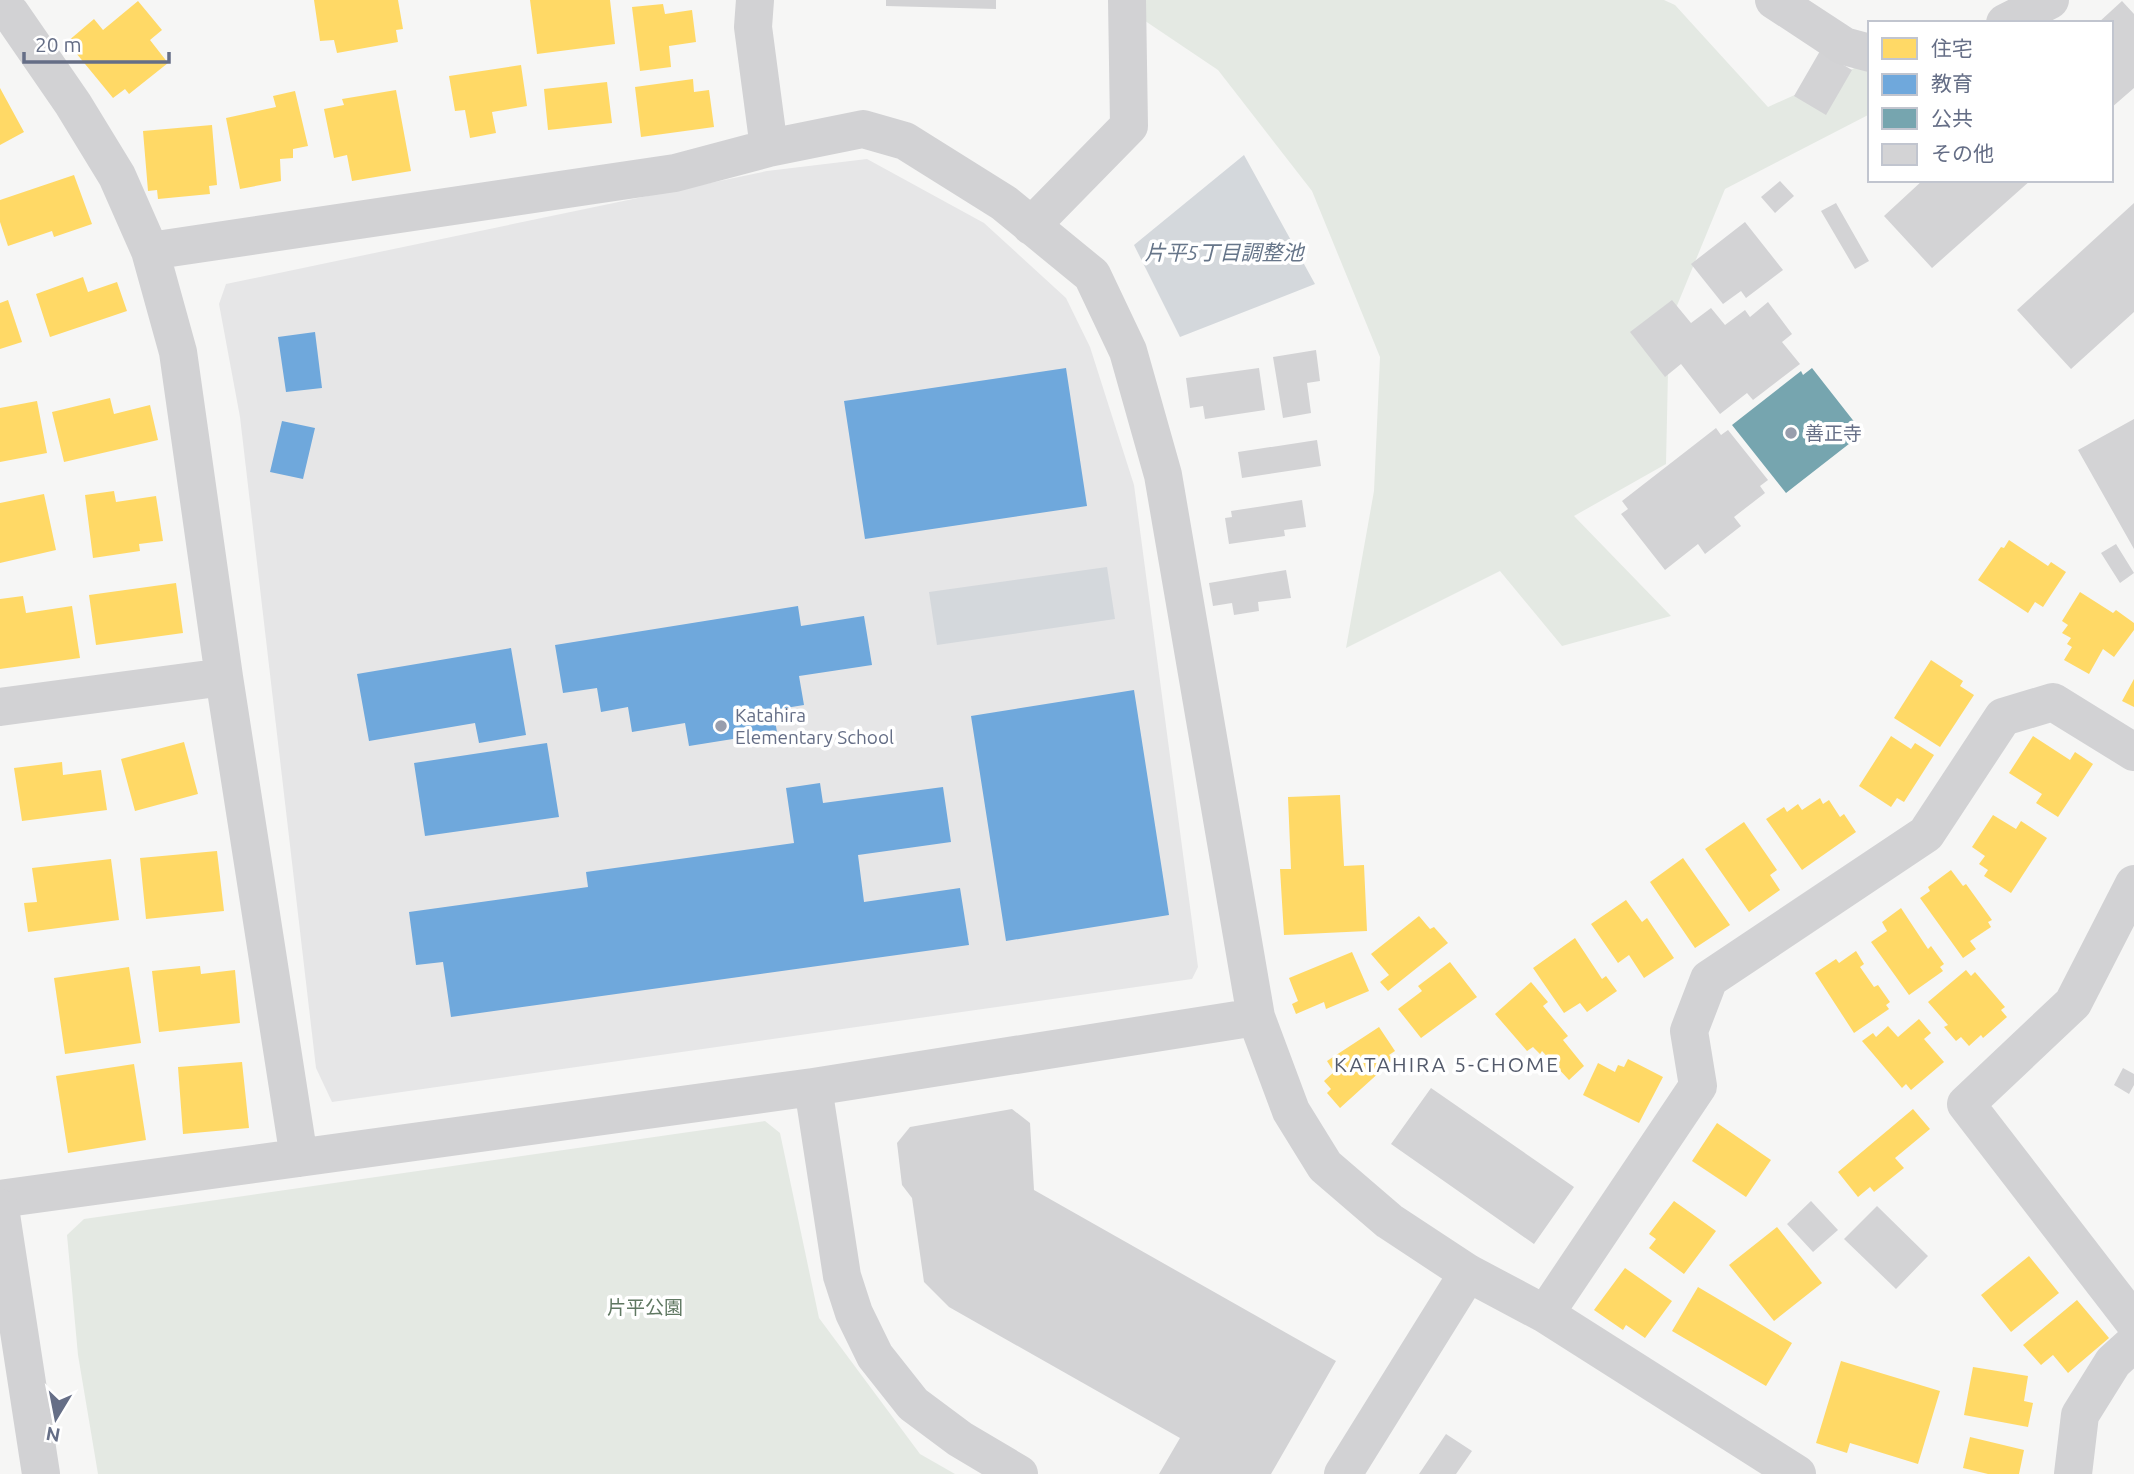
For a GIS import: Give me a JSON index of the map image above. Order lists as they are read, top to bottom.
{
  "districts": ["KATAHIRA 5-CHOME"],
  "water": ["片平5丁目調整池"],
  "parks": ["片平公園"],
  "places": ["善正寺", "Katahira Elementary School"],
  "legend": [
    "住宅",
    "教育",
    "公共",
    "その他"
  ],
  "scale_bar": "20 m",
  "north": "bottom"
}
